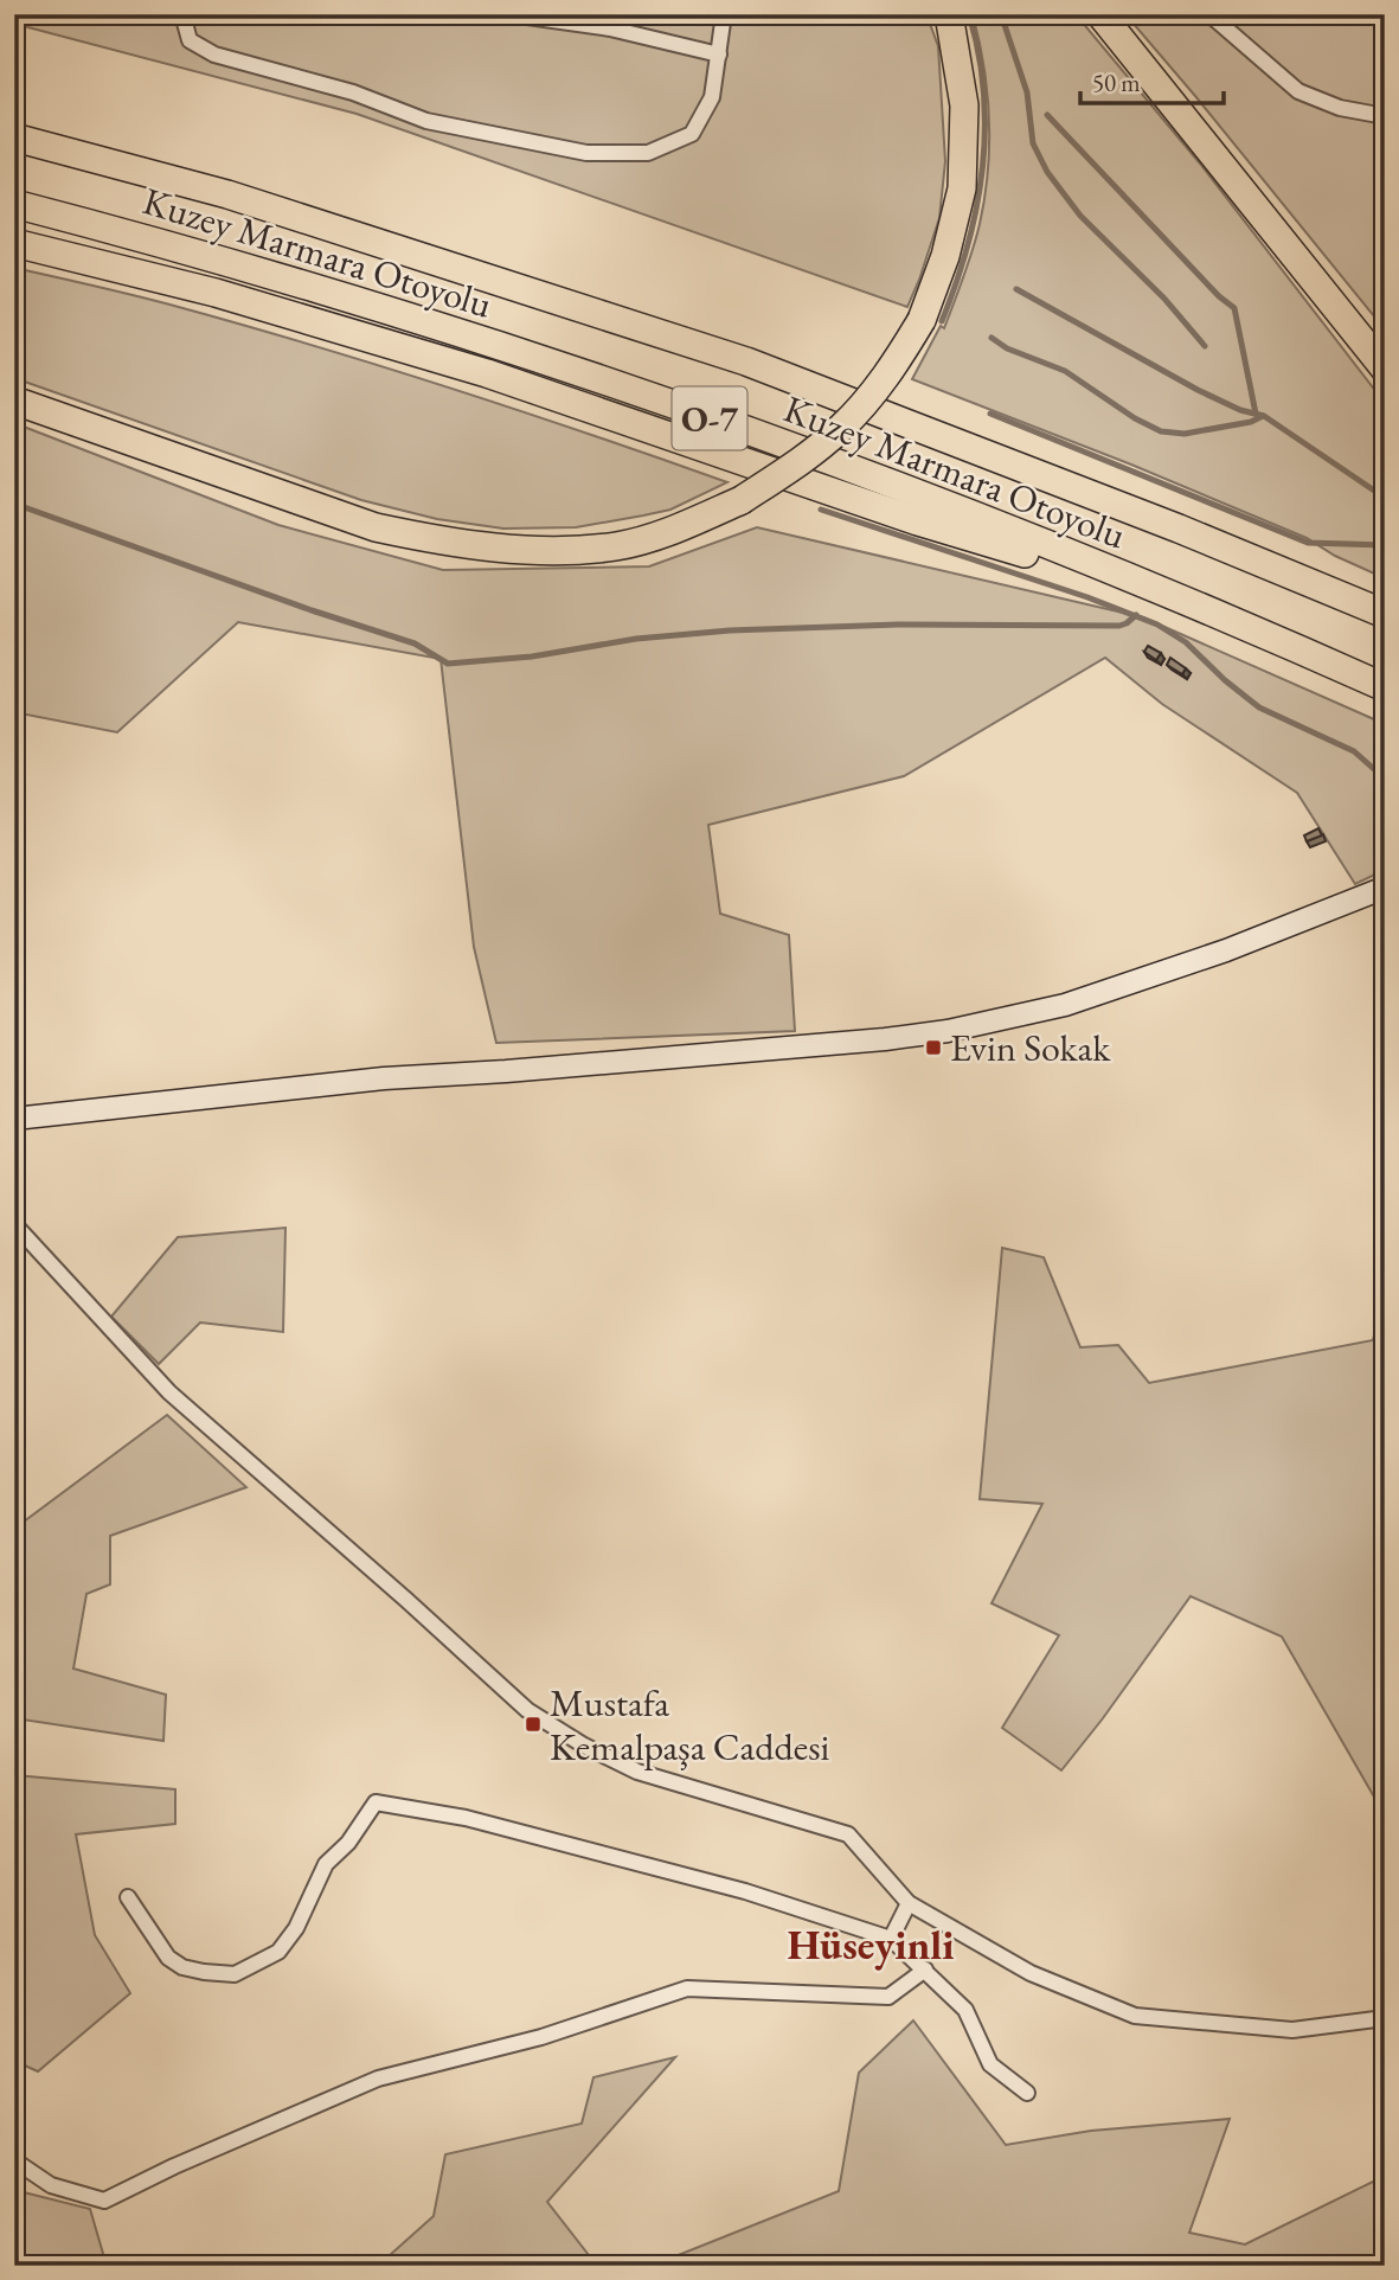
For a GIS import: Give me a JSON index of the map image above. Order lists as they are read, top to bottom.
{
  "streets": {
    "highway": ["Kuzey Marmara Otoyolu", "O-7"]
  },
  "districts": ["Hüseyinli"],
  "places": {
    "transit": ["Evin Sokak", "Mustafa Kemalpaşa Caddesi"]
  },
  "scale_bar": "50 m"
}
